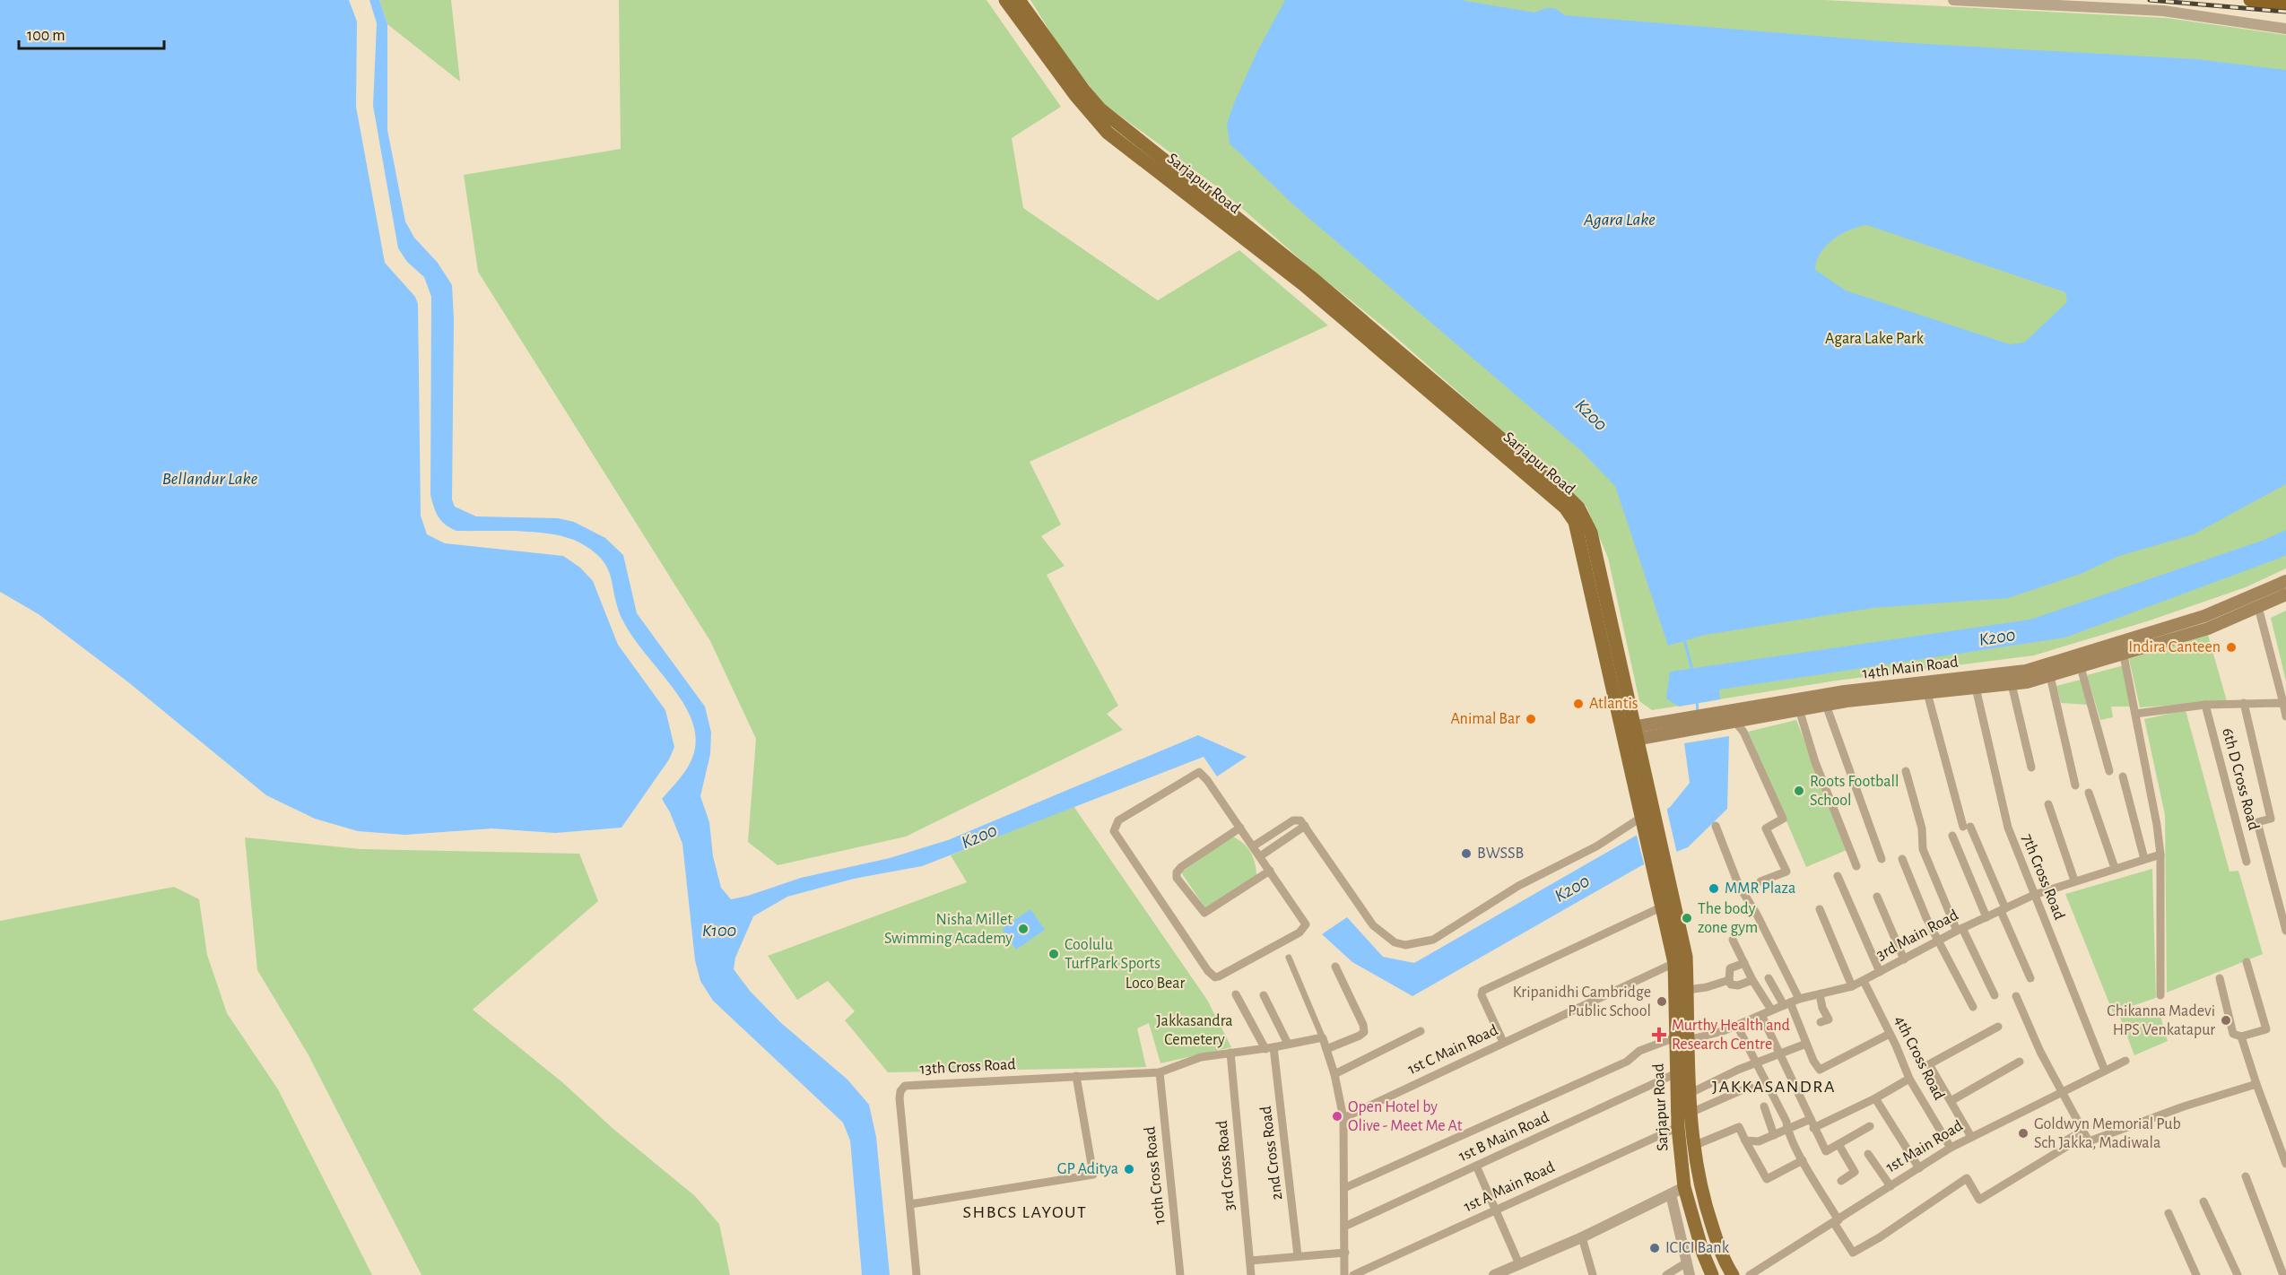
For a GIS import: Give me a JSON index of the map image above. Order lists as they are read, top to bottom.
{
  "streets": {
    "main road": ["Sarjapur Road", "14th Main Road"],
    "street": [
      "6th D Cross Road",
      "7th Cross Road",
      "3rd Main Road",
      "1st C Main Road",
      "4th Cross Road",
      "13th Cross Road",
      "1st B Main Road",
      "1st Main Road",
      "2nd Cross Road",
      "3rd Cross Road",
      "10th Cross Road",
      "1st A Main Road"
    ]
  },
  "crossings": [
    ["Sarjapur Road", "14th Main Road"],
    ["Sarjapur Road", "3rd Main Road"],
    ["Sarjapur Road", "1st C Main Road"],
    ["Sarjapur Road", "1st B Main Road"],
    ["Sarjapur Road", "1st A Main Road"],
    ["14th Main Road", "7th Cross Road"],
    ["7th Cross Road", "3rd Main Road"],
    ["7th Cross Road", "1st Main Road"],
    ["3rd Main Road", "4th Cross Road"],
    ["4th Cross Road", "1st Main Road"],
    ["13th Cross Road", "2nd Cross Road"],
    ["13th Cross Road", "3rd Cross Road"],
    ["13th Cross Road", "10th Cross Road"]
  ],
  "districts": ["JAKKASANDRA", "SHBCS LAYOUT"],
  "water": [
    "Agara Lake",
    "K200",
    "Bellandur Lake",
    "K100"
  ],
  "parks": ["Agara Lake Park", "Loco Bear", "Jakkasandra Cemetery"],
  "places": {
    "other": [
      "Indira Canteen",
      "Atlantis",
      "Animal Bar",
      "Roots Football School",
      "BWSSB",
      "MMR Plaza",
      "The body zone gym",
      "Nisha Millet Swimming Academy",
      "Coolulu TurfPark Sports",
      "Kripanidhi Cambridge Public School",
      "Chikanna Madevi HPS Venkatapur",
      "Open Hotel by Olive - Meet Me At",
      "Goldwyn Memorial Pub Sch Jakka, Madiwala",
      "GP Aditya",
      "ICICI Bank"
    ],
    "health": ["Murthy Health and Research Centre"]
  },
  "scale_bar": "100 m"
}
